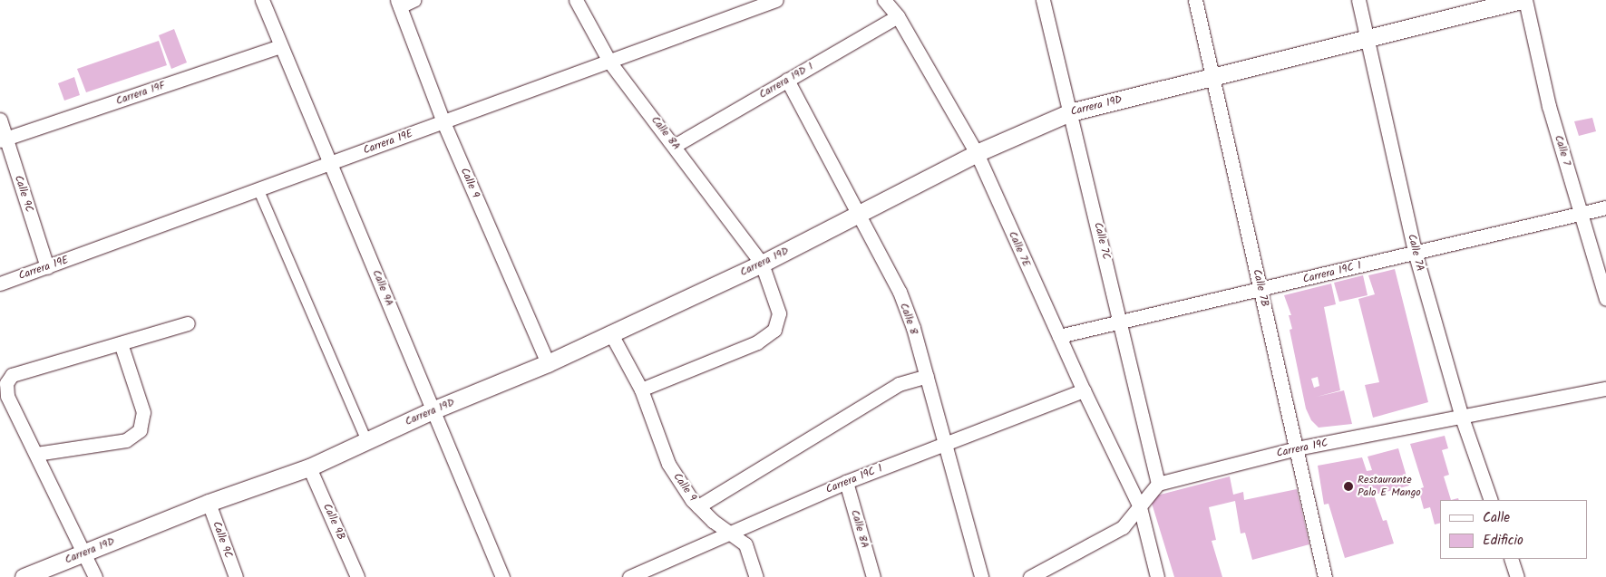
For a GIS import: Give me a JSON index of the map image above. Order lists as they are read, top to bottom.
{
  "streets": {
    "street": [
      "Carrera 19D 1",
      "Carrera 19F",
      "Carrera 19D",
      "Calle 8A",
      "Carrera 19E",
      "Calle 7",
      "Calle 9",
      "Calle 9C",
      "Calle 7C",
      "Calle 7E",
      "Calle 7A",
      "Carrera 19C 1",
      "Calle 9A",
      "Calle 7B",
      "Calle 8",
      "Carrera 19C",
      "Calle 9B"
    ]
  },
  "crossings": [
    ["Carrera 19D 1", "Calle 8A"],
    ["Carrera 19D 1", "Calle 7E"],
    ["Carrera 19D 1", "Calle 8"],
    ["Carrera 19F", "Calle 9C"],
    ["Carrera 19F", "Calle 9A"],
    ["Carrera 19D", "Calle 8A"],
    ["Carrera 19D", "Calle 9"],
    ["Carrera 19D", "Calle 9C"],
    ["Carrera 19D", "Calle 7C"],
    ["Carrera 19D", "Calle 7E"],
    ["Carrera 19D", "Calle 7A"],
    ["Carrera 19D", "Calle 9A"],
    ["Carrera 19D", "Calle 7B"],
    ["Carrera 19D", "Calle 8"],
    ["Carrera 19D", "Calle 9B"],
    ["Calle 8A", "Carrera 19E"],
    ["Calle 8A", "Calle 9"],
    ["Calle 8A", "Carrera 19C 1"],
    ["Carrera 19E", "Calle 9"],
    ["Carrera 19E", "Calle 9C"],
    ["Carrera 19E", "Calle 9A"],
    ["Calle 7", "Carrera 19C 1"],
    ["Calle 9", "Carrera 19C 1"],
    ["Calle 7C", "Carrera 19C 1"],
    ["Calle 7C", "Carrera 19C"],
    ["Calle 7E", "Carrera 19C 1"],
    ["Calle 7A", "Carrera 19C 1"],
    ["Calle 7A", "Carrera 19C"],
    ["Carrera 19C 1", "Calle 7B"],
    ["Carrera 19C 1", "Calle 8"],
    ["Calle 7B", "Carrera 19C"]
  ],
  "places": ["Restaurante Palo E Mango"],
  "legend": ["Calle", "Edificio"]
}
